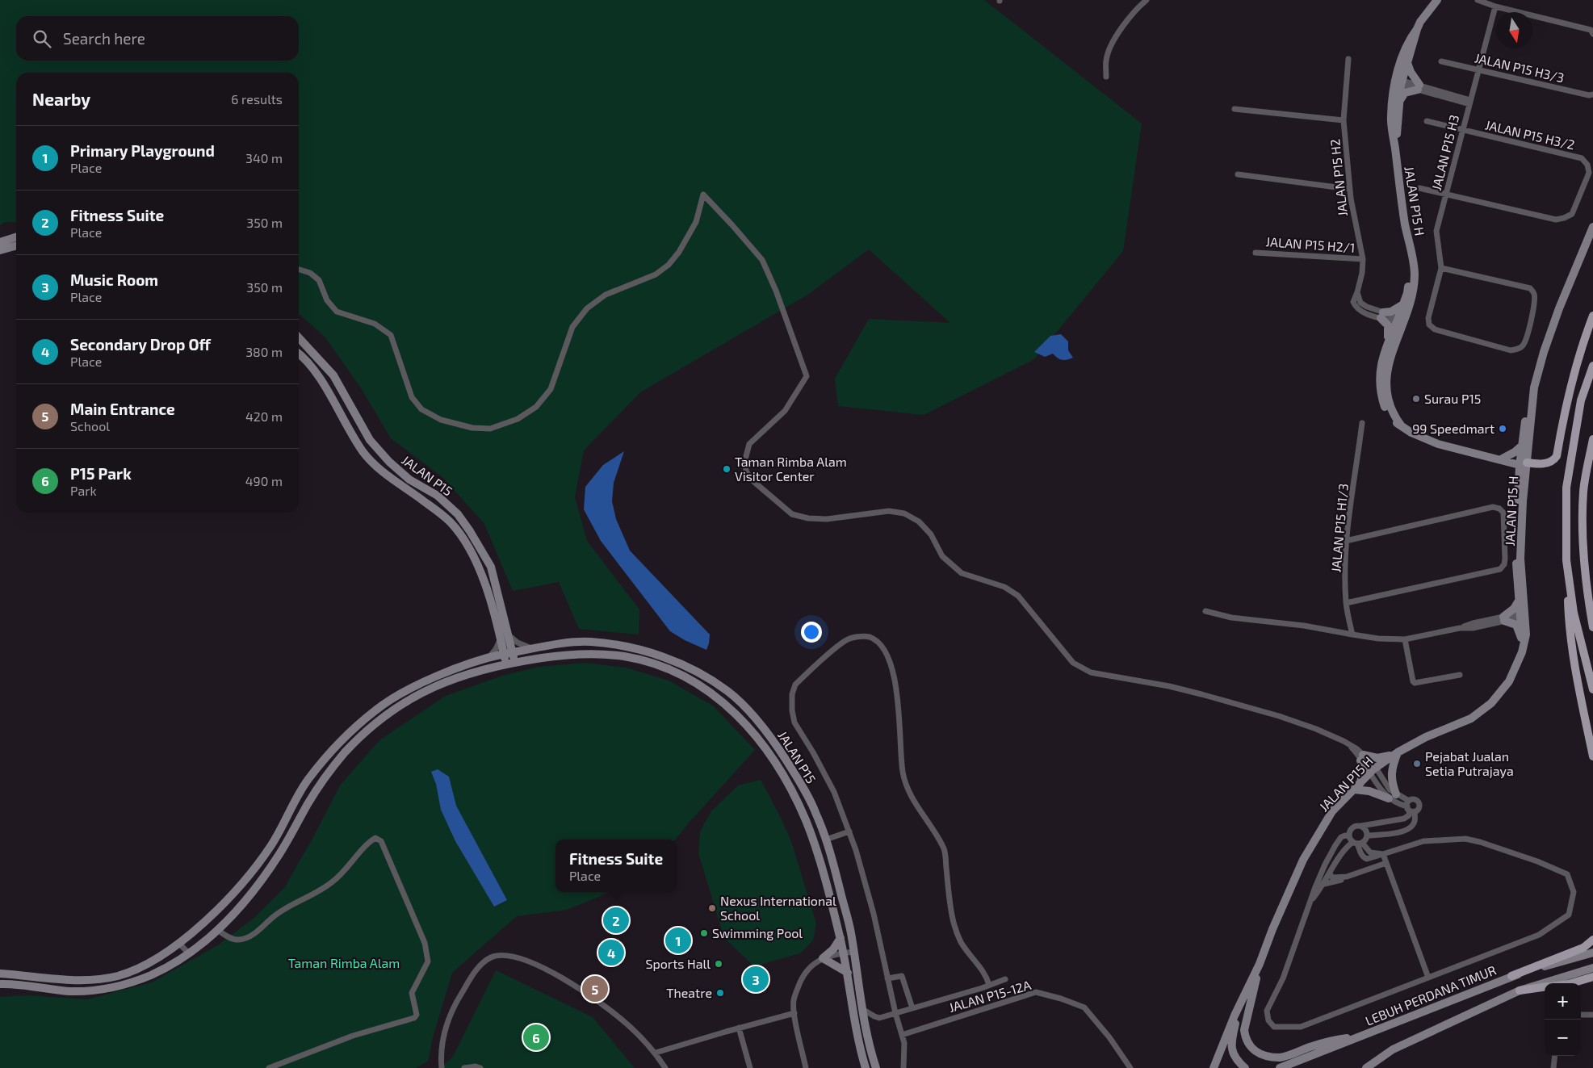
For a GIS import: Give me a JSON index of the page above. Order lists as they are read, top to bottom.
{
  "streets": {
    "street": [
      "JALAN P15 H3/3",
      "JALAN P15 H3/2",
      "JALAN P15 H3",
      "JALAN P15 H2",
      "JALAN P15 H",
      "JALAN P15 H2/1",
      "JALAN P15",
      "JALAN P15 H1/3",
      "LEBUH PERDANA TIMUR",
      "JALAN P15-12A"
    ]
  },
  "crossings": [
    ["JALAN P15 H3/3", "JALAN P15 H3"],
    ["JALAN P15 H3/2", "JALAN P15 H3"],
    ["JALAN P15 H3", "JALAN P15 H"],
    ["JALAN P15 H2", "JALAN P15 H"],
    ["JALAN P15 H2", "JALAN P15 H2/1"]
  ],
  "parks": ["Taman Rimba Alam"],
  "places": [
    "Surau P15",
    "99 Speedmart",
    "Taman Rimba Alam Visitor Center",
    "Pejabat Jualan Setia Putrajaya",
    "Nexus International School",
    "Swimming Pool",
    "Sports Hall",
    "Theatre"
  ],
  "north": "bottom",
  "page": {
    "search": "Search here",
    "heading": ["Nearby", "6 results"],
    "list": [
      {
        "mark": "1",
        "name": "Primary Playground",
        "note": "Place",
        "value": "340 m"
      },
      {
        "mark": "2",
        "name": "Fitness Suite",
        "note": "Place",
        "value": "350 m"
      },
      {
        "mark": "3",
        "name": "Music Room",
        "note": "Place",
        "value": "350 m"
      },
      {
        "mark": "4",
        "name": "Secondary Drop Off",
        "note": "Place",
        "value": "380 m"
      },
      {
        "mark": "5",
        "name": "Main Entrance",
        "note": "School",
        "value": "420 m"
      },
      {
        "mark": "6",
        "name": "P15 Park",
        "note": "Park",
        "value": "490 m"
      }
    ],
    "popup": ["Fitness Suite", "Place"],
    "pins": [
      "2",
      "1",
      "4",
      "3",
      "5",
      "6"
    ],
    "map_buttons": ["+", "−"]
  }
}
